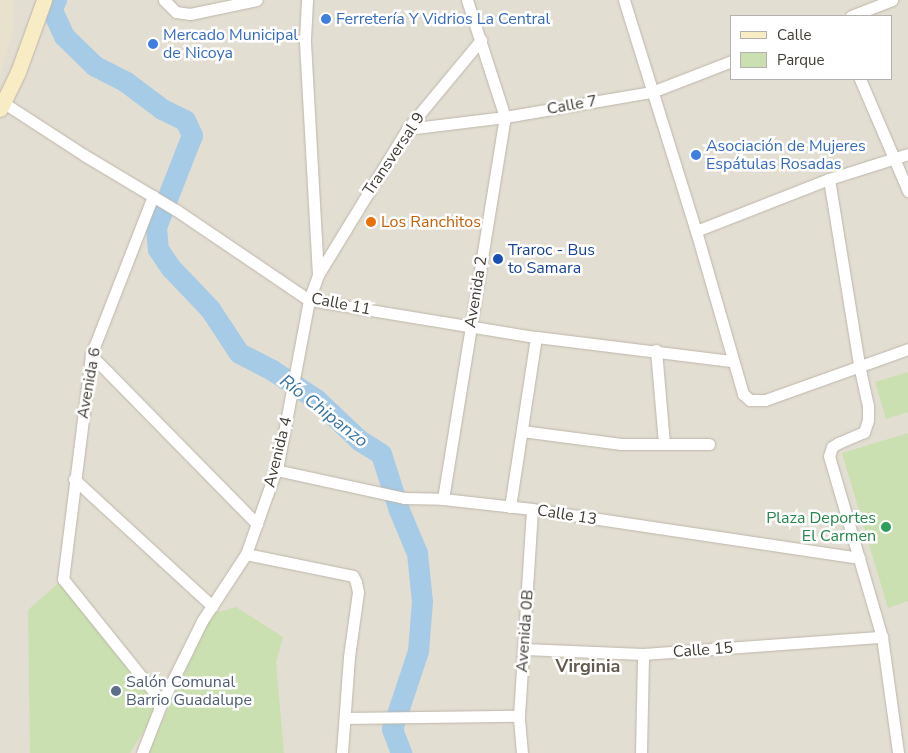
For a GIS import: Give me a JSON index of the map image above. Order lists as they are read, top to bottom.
{
  "streets": {
    "street": [
      "Calle 7",
      "Transversal 9",
      "Avenida 2",
      "Calle 11",
      "Avenida 6",
      "Avenida 4",
      "Calle 13",
      "Avenida 0B",
      "Calle 15"
    ]
  },
  "crossings": [
    ["Calle 7", "Transversal 9"],
    ["Calle 7", "Avenida 2"],
    ["Transversal 9", "Avenida 2"],
    ["Transversal 9", "Avenida 4"],
    ["Avenida 2", "Calle 11"],
    ["Avenida 2", "Calle 13"],
    ["Calle 11", "Avenida 6"],
    ["Calle 11", "Avenida 4"],
    ["Avenida 6", "Avenida 4"],
    ["Avenida 4", "Calle 13"],
    ["Calle 13", "Avenida 0B"],
    ["Avenida 0B", "Calle 15"]
  ],
  "districts": ["Virginia"],
  "water": ["Río Chipanzo"],
  "places": [
    "Ferretería Y Vidrios La Central",
    "Mercado Municipal de Nicoya",
    "Asociación de Mujeres Espátulas Rosadas",
    "Los Ranchitos",
    "Traroc - Bus to Samara",
    "Plaza Deportes El Carmen",
    "Salón Comunal Barrio Guadalupe"
  ],
  "legend": ["Calle", "Parque"]
}
